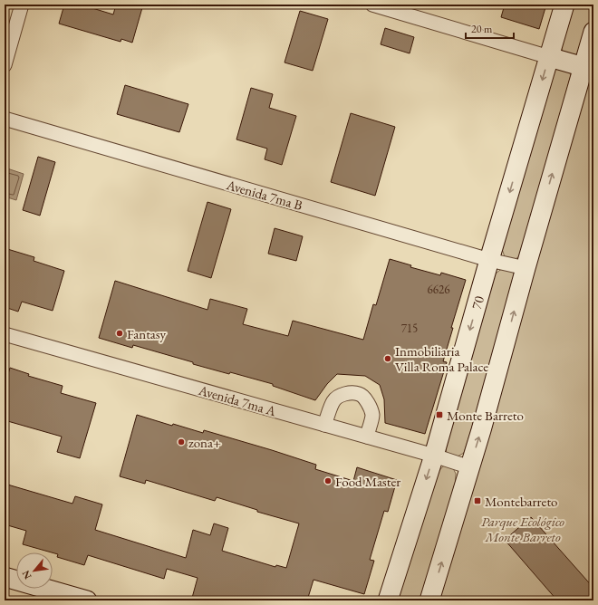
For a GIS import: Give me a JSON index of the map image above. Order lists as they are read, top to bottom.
{
  "streets": {
    "main road": ["70"],
    "street": ["Avenida 7ma B", "Avenida 7ma A"]
  },
  "crossings": [
    ["Avenida 7ma B", "70"],
    ["70", "Avenida 7ma A"]
  ],
  "parks": ["Parque Ecológico Monte Barreto"],
  "places": {
    "other": [
      "Fantasy",
      "Inmobiliaria Villa Roma Palace",
      "zona+",
      "Food Master"
    ],
    "transit": ["Monte Barreto", "Montebarreto"]
  },
  "house_numbers": ["6626", "715"],
  "scale_bar": "20 m",
  "north": "bottom left"
}
